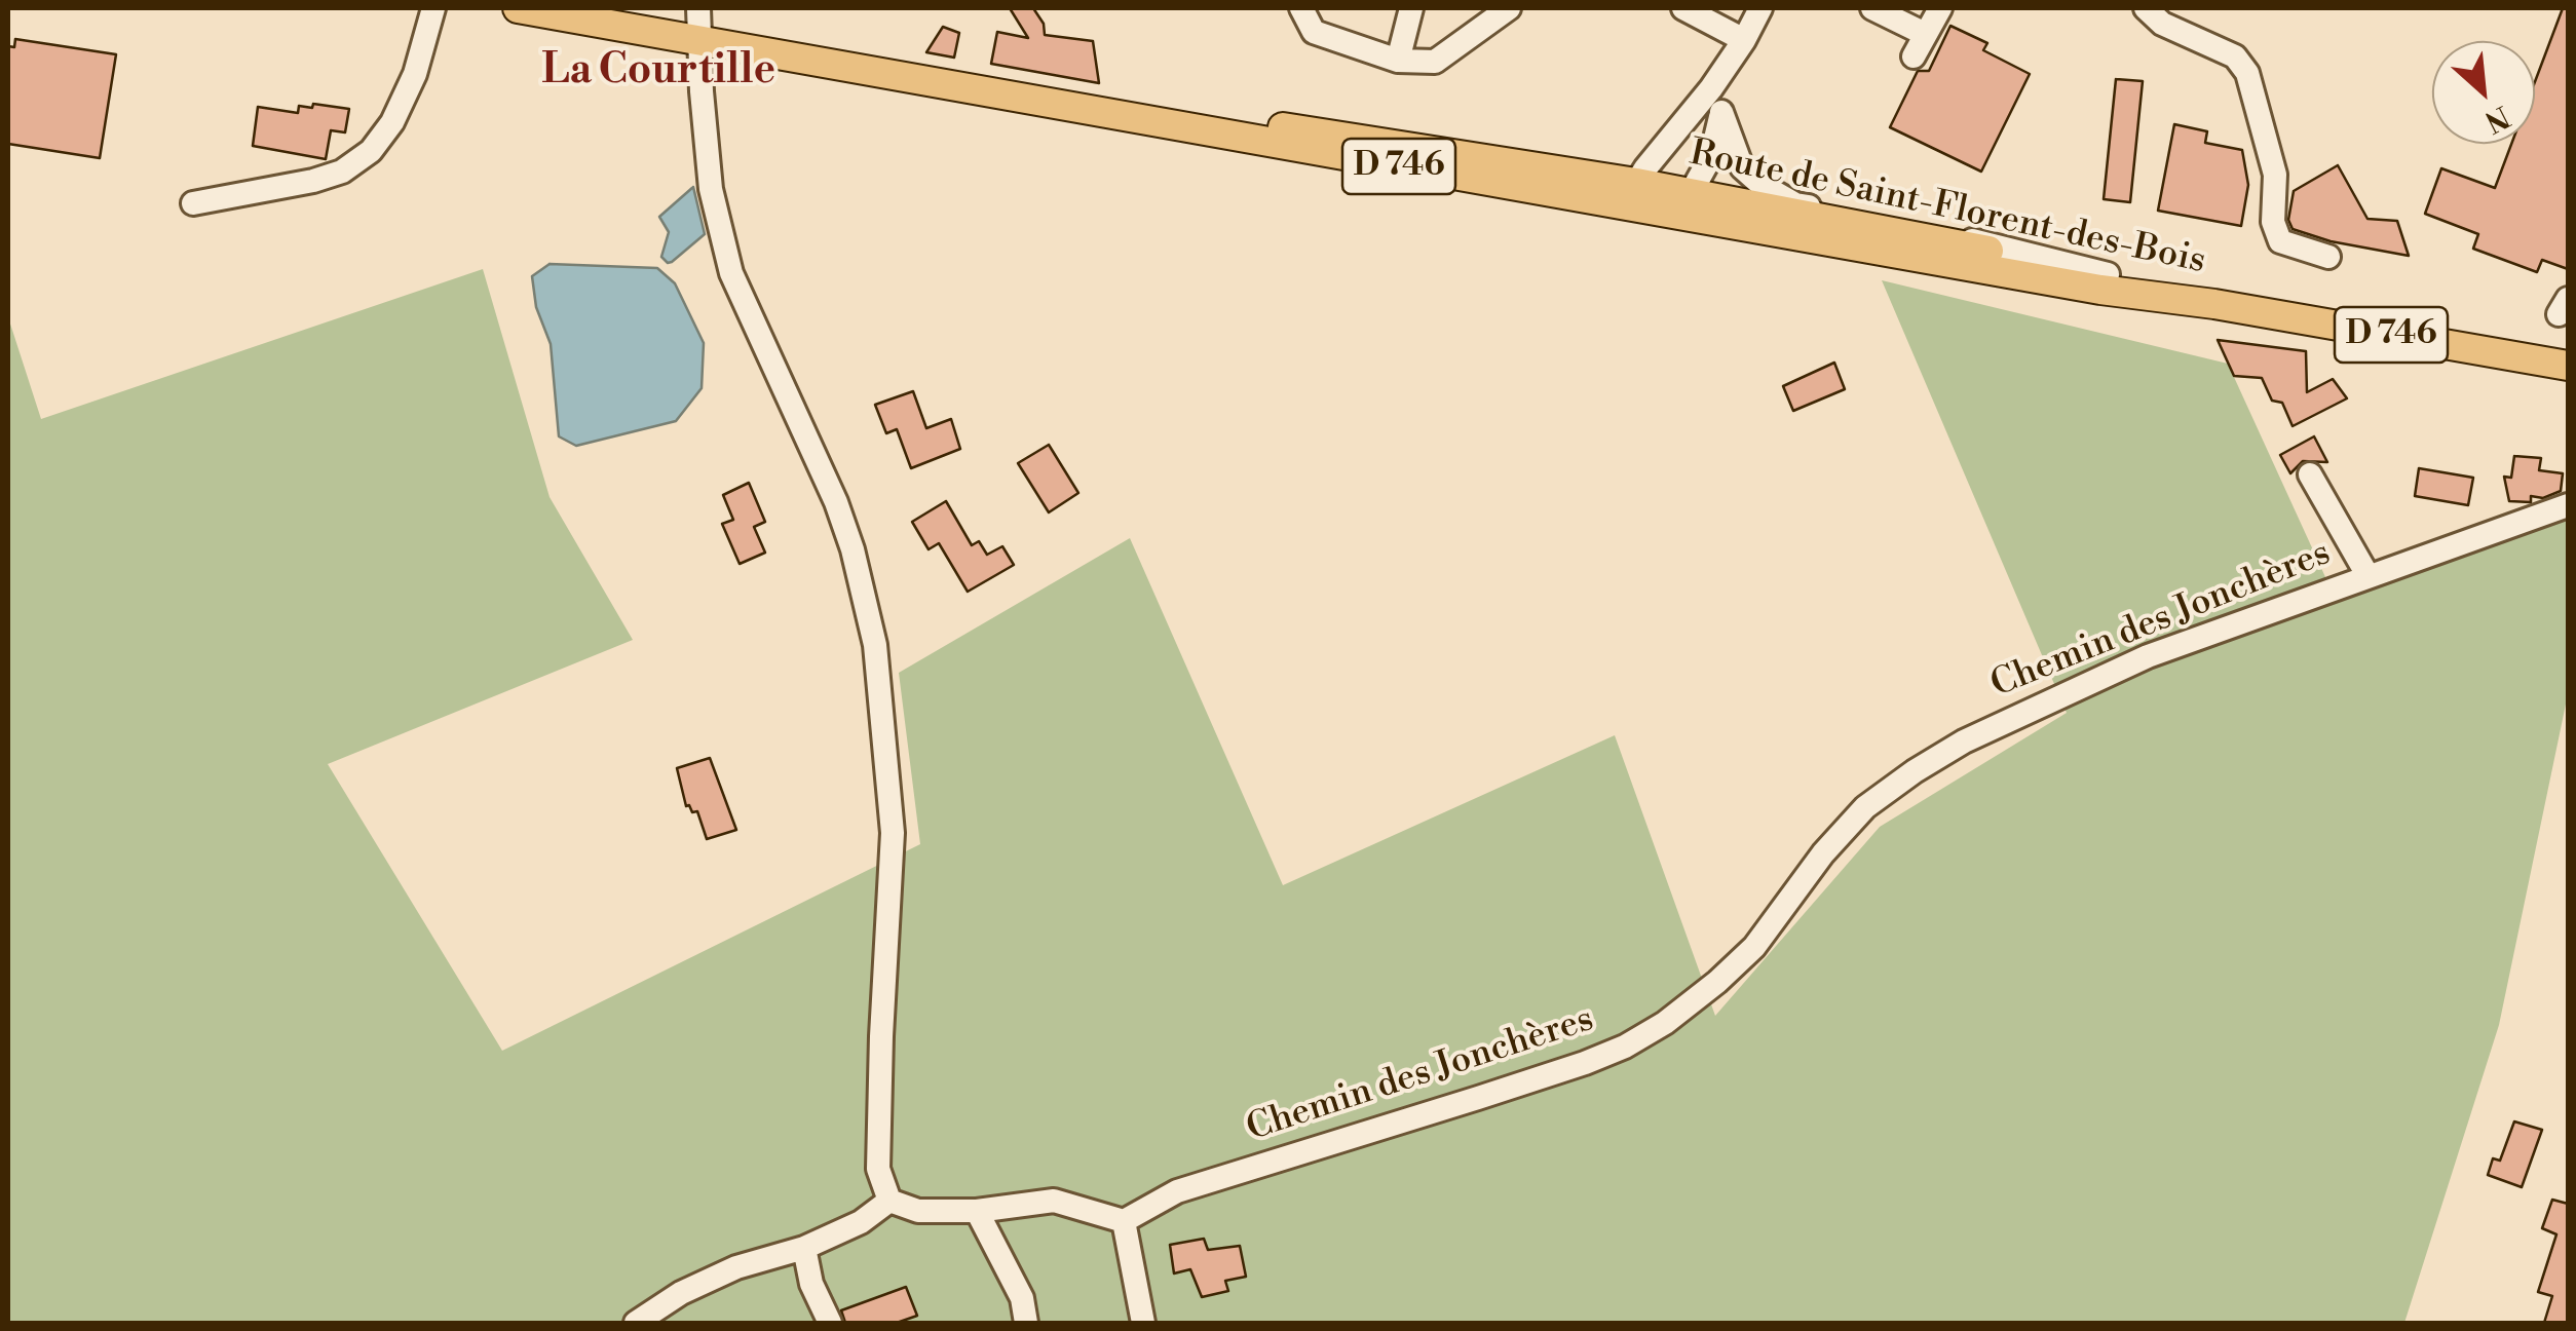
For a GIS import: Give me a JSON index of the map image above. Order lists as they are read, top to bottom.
{
  "streets": {
    "main road": ["D 746", "Route de Saint-Florent-des-Bois"],
    "street": ["Chemin des Jonchères"]
  },
  "crossings": [
    ["D 746", "Route de Saint-Florent-des-Bois"]
  ],
  "districts": ["La Courtille"],
  "north": "bottom right"
}
